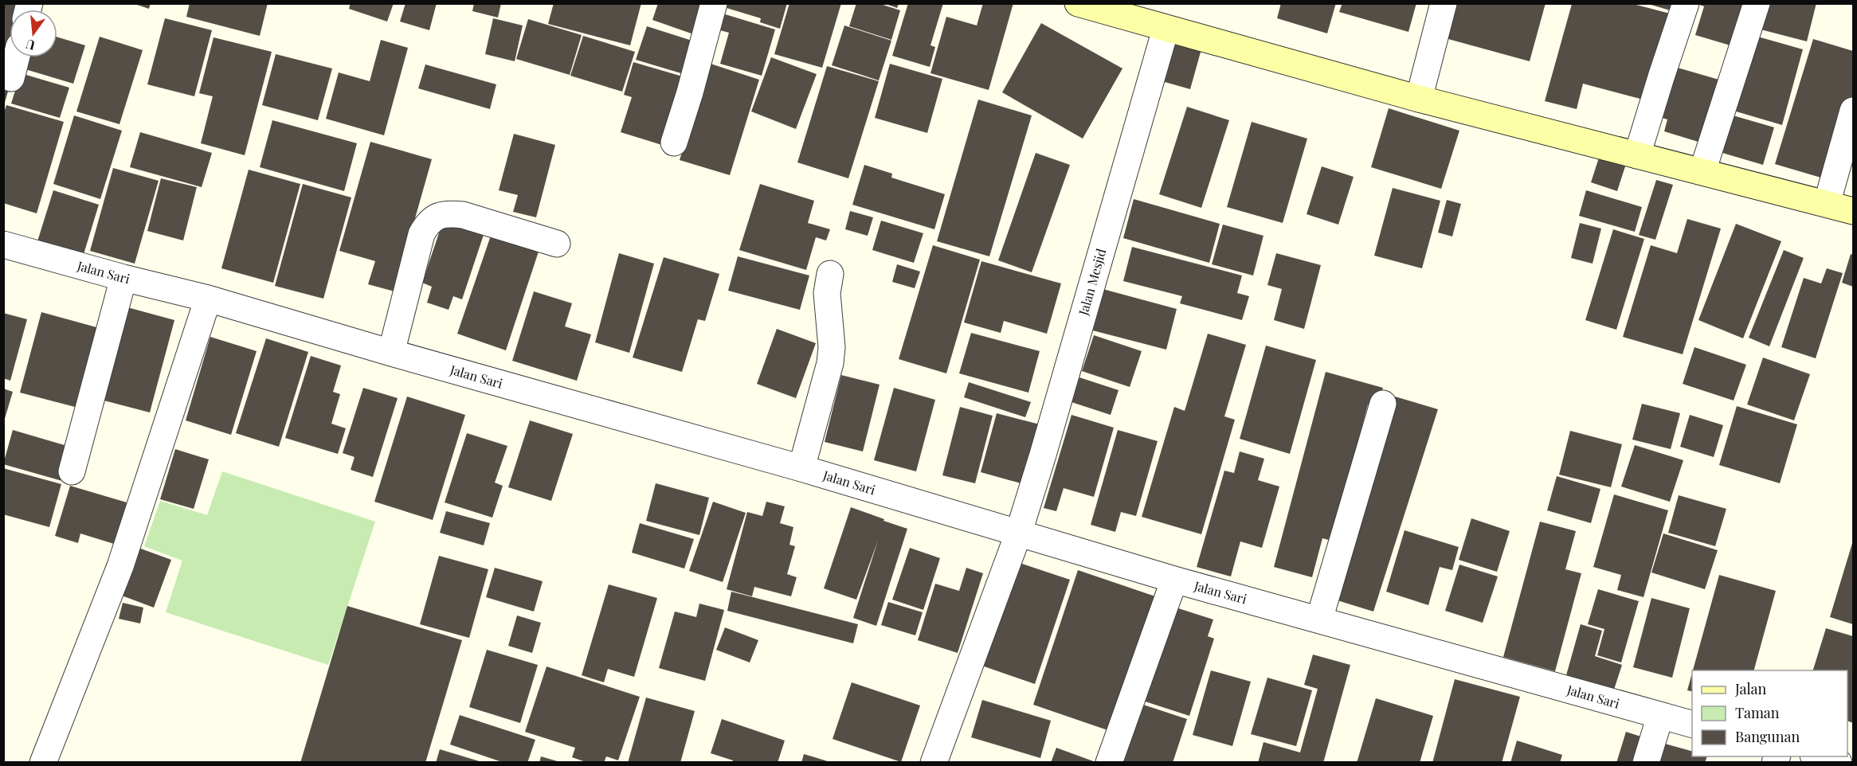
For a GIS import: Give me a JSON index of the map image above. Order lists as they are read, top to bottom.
{
  "streets": {
    "street": ["Jalan Sari", "Jalan Mesjid"]
  },
  "crossings": [
    ["Jalan Sari", "Jalan Mesjid"]
  ],
  "legend": ["Jalan", "Taman", "Bangunan"],
  "north": "bottom"
}
